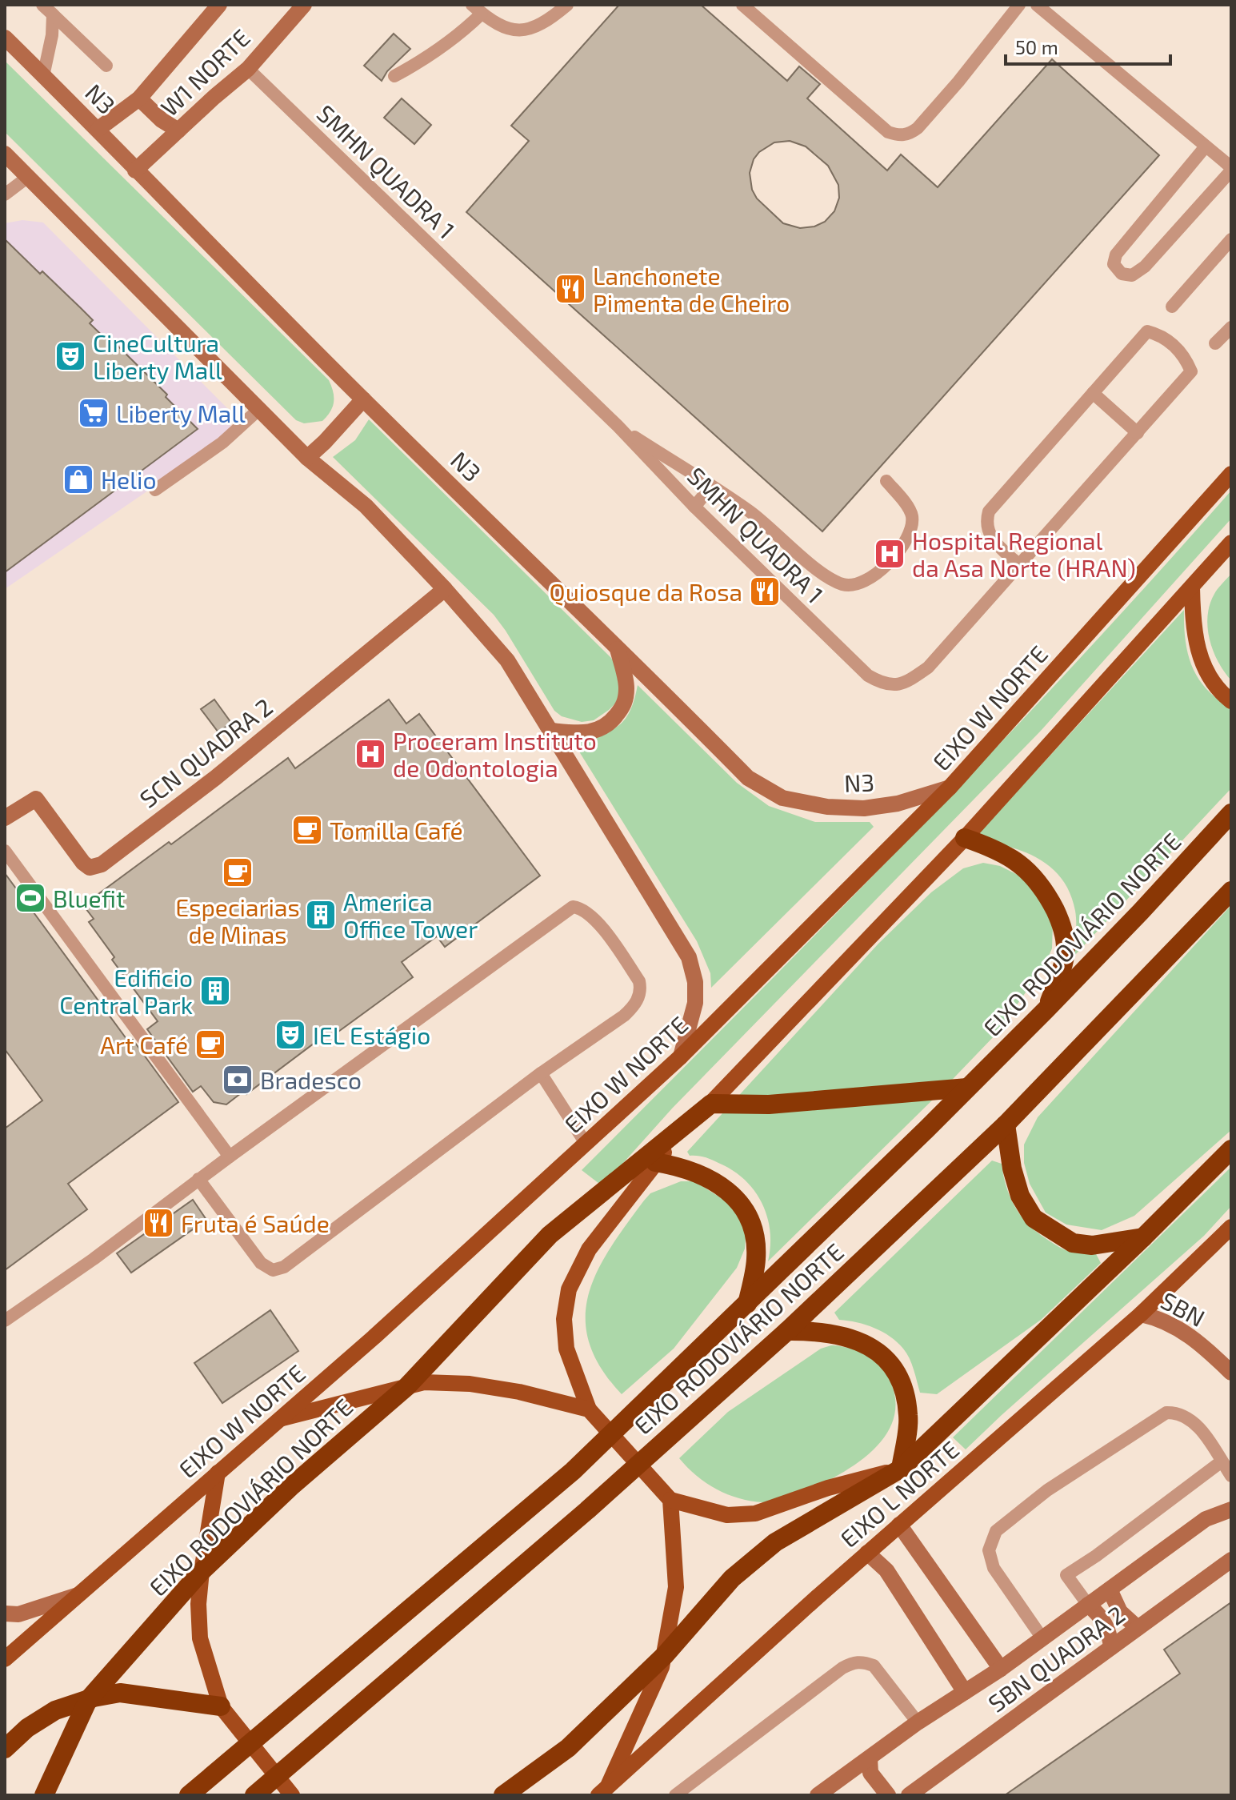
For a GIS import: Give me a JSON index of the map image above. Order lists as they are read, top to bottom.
{
  "streets": {
    "highway": ["EIXO RODOVIÁRIO NORTE"],
    "main road": [
      "W1 NORTE",
      "N3",
      "EIXO W NORTE",
      "SCN QUADRA 2",
      "SBN",
      "EIXO L NORTE",
      "SBN QUADRA 2"
    ],
    "lane": ["SMHN QUADRA 1"]
  },
  "crossings": [
    ["W1 NORTE", "N3"],
    ["W1 NORTE", "SMHN QUADRA 1"],
    ["N3", "EIXO W NORTE"],
    ["SBN", "EIXO L NORTE"],
    ["EIXO L NORTE", "SBN QUADRA 2"]
  ],
  "places": {
    "restaurant": ["Lanchonete Pimenta de Cheiro", "Quiosque da Rosa", "Fruta é Saúde"],
    "theatre": ["CineCultura Liberty Mall", "IEL Estágio"],
    "supermarket": ["Liberty Mall"],
    "shop": ["Helio"],
    "hospital": ["Hospital Regional da Asa Norte (HRAN)", "Proceram Instituto de Odontologia"],
    "cafe": ["Tomilla Café", "Especiarias de Minas", "Art Café"],
    "sports": ["Bluefit"],
    "building": ["America Office Tower", "Edificio Central Park"],
    "bank": ["Bradesco"]
  },
  "scale_bar": "50 m"
}
